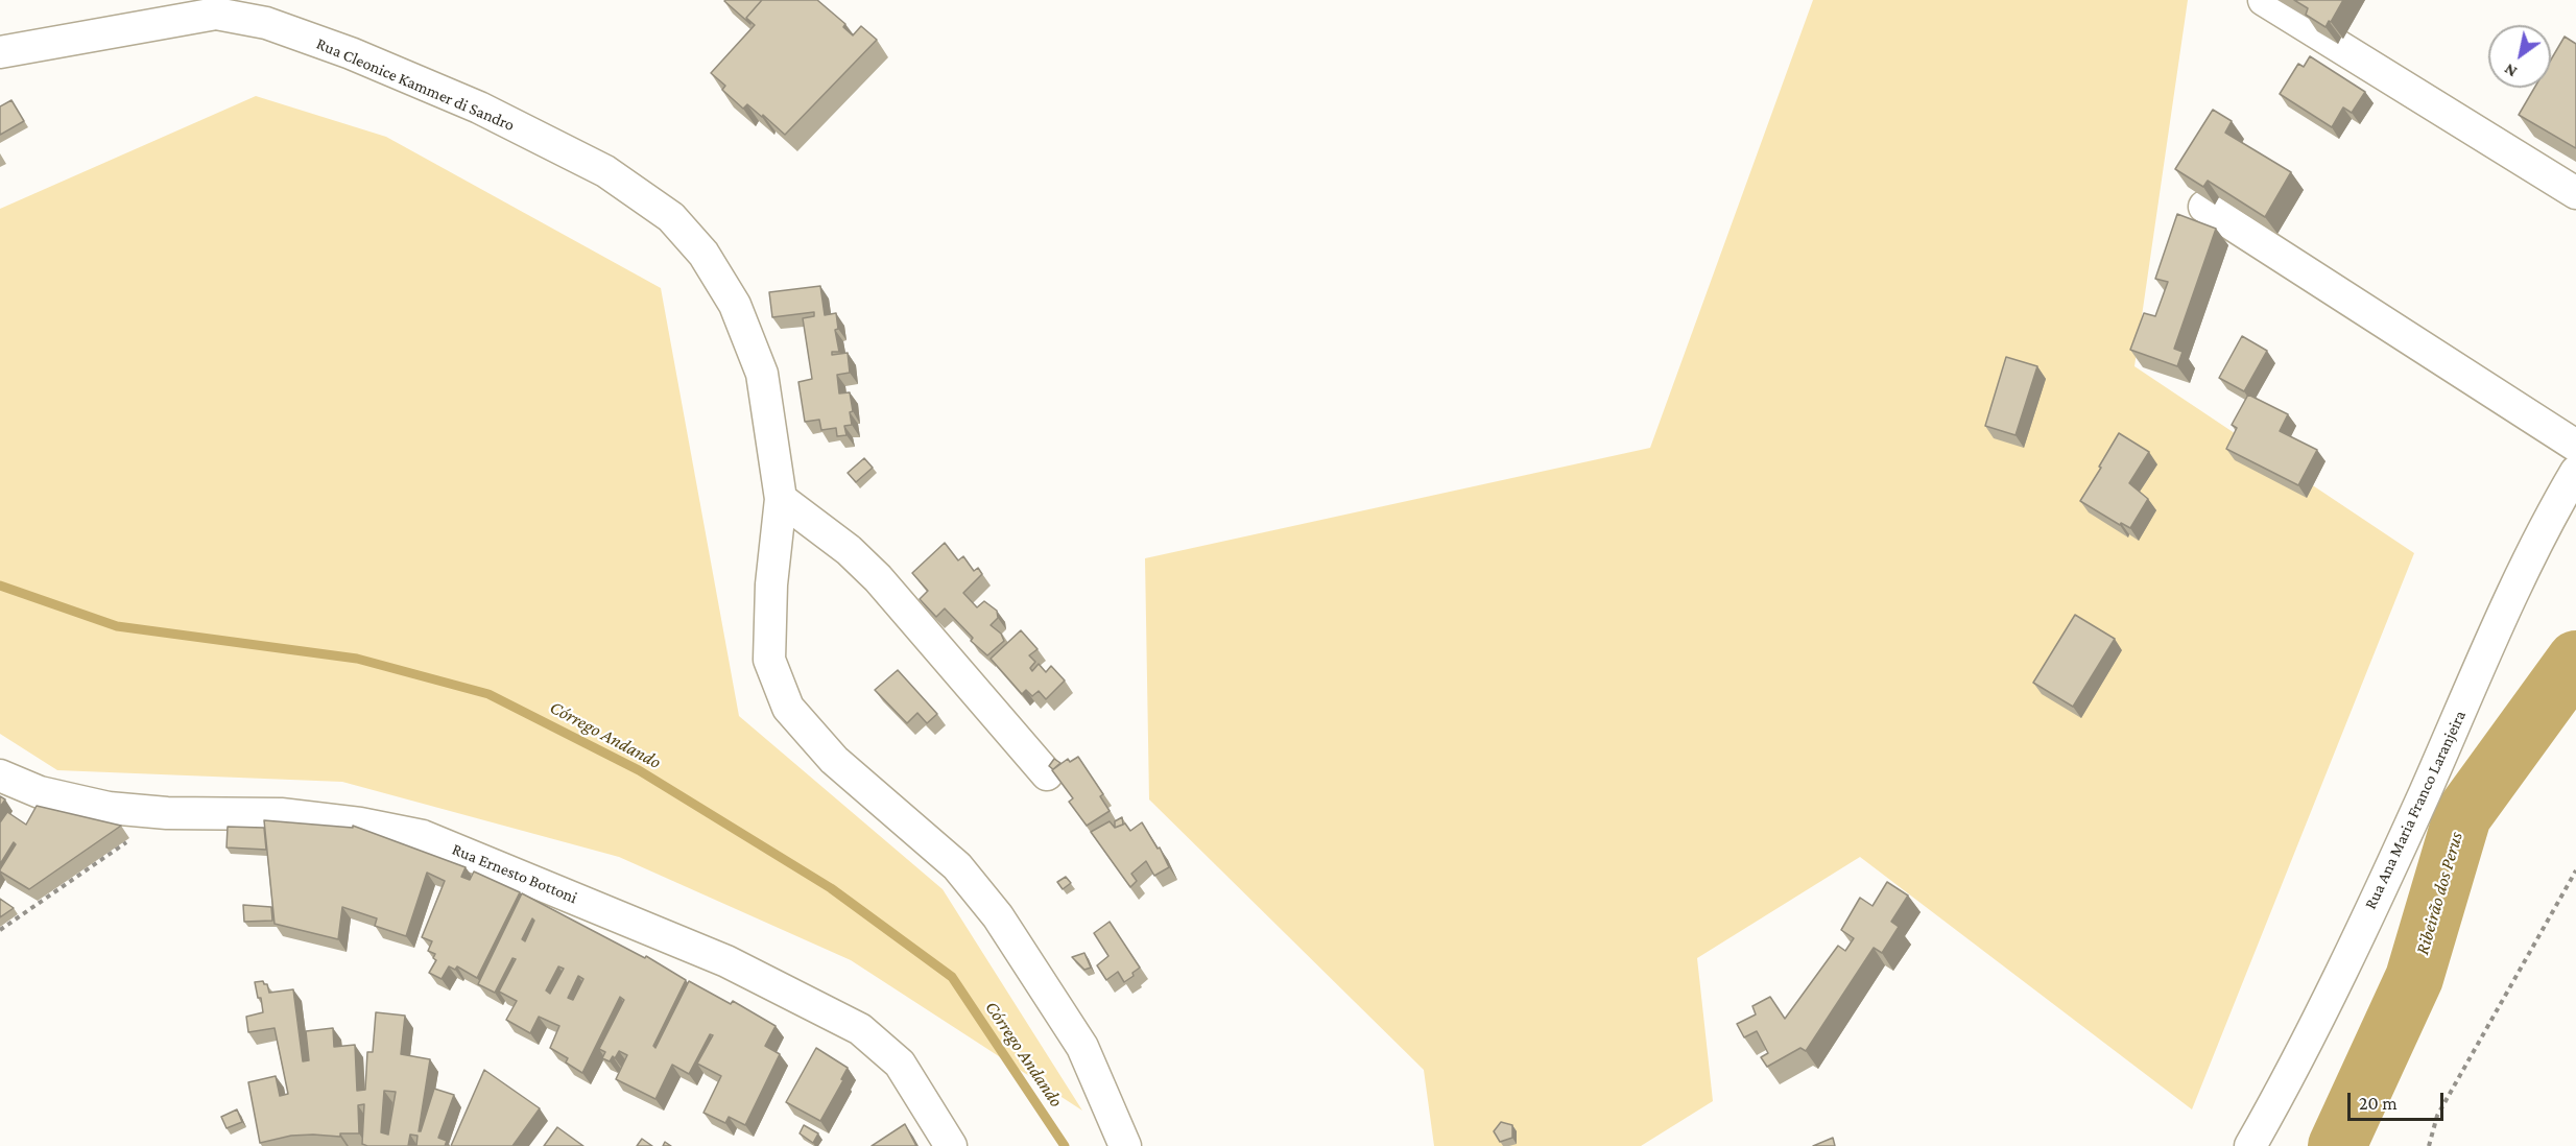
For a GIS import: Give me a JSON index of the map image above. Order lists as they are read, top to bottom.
{
  "streets": {
    "street": ["Rua Cleonice Kammer di Sandro", "Rua Ana Maria Franco Laranjeira", "Rua Ernesto Bottoni"]
  },
  "water": ["Córrego Andando", "Ribeirão dos Perus"],
  "scale_bar": "20 m",
  "north": "bottom left"
}
